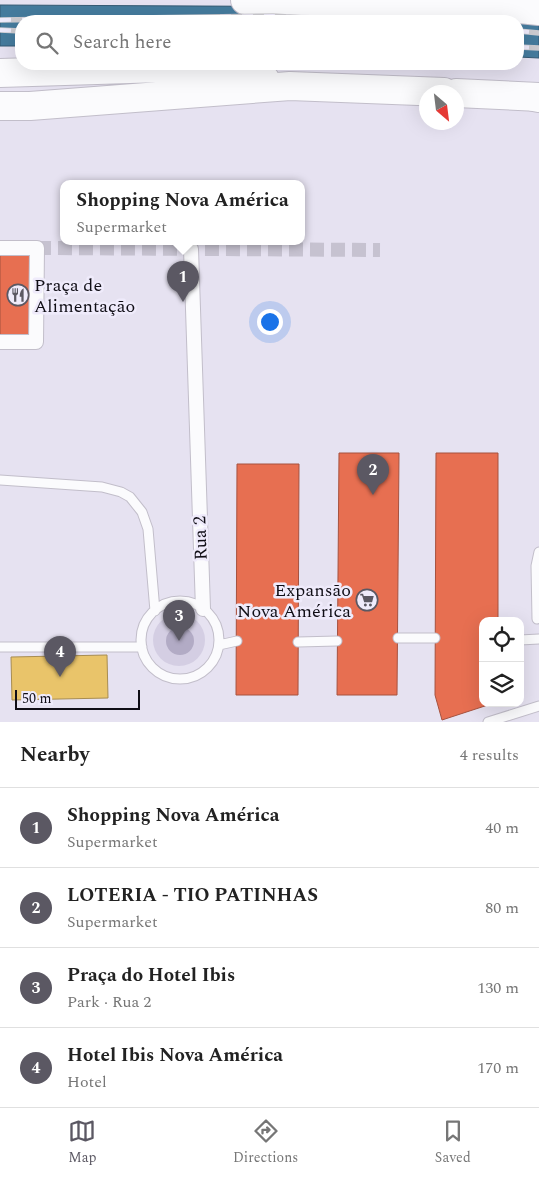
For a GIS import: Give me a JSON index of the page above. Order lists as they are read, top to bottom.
{
  "streets": {
    "street": ["Rua 2"]
  },
  "places": {
    "restaurant": ["Praça de Alimentação"],
    "supermarket": ["Expansão Nova América"]
  },
  "scale_bar": "50 m",
  "north": "bottom right",
  "page": {
    "search": "Search here",
    "popup": ["Shopping Nova América", "Supermarket"],
    "pins": [
      "1",
      "2",
      "3",
      "4"
    ],
    "scale": "50 m",
    "heading": ["Nearby", "4 results"],
    "list": [
      {
        "mark": "1",
        "name": "Shopping Nova América",
        "note": "Supermarket",
        "value": "40 m"
      },
      {
        "mark": "2",
        "name": "LOTERIA - TIO PATINHAS",
        "note": "Supermarket",
        "value": "80 m"
      },
      {
        "mark": "3",
        "name": "Praça do Hotel Ibis",
        "note": "Park · Rua 2",
        "value": "130 m"
      },
      {
        "mark": "4",
        "name": "Hotel Ibis Nova América",
        "note": "Hotel",
        "value": "170 m"
      }
    ],
    "nav": ["Map", "Directions", "Saved"]
  }
}
